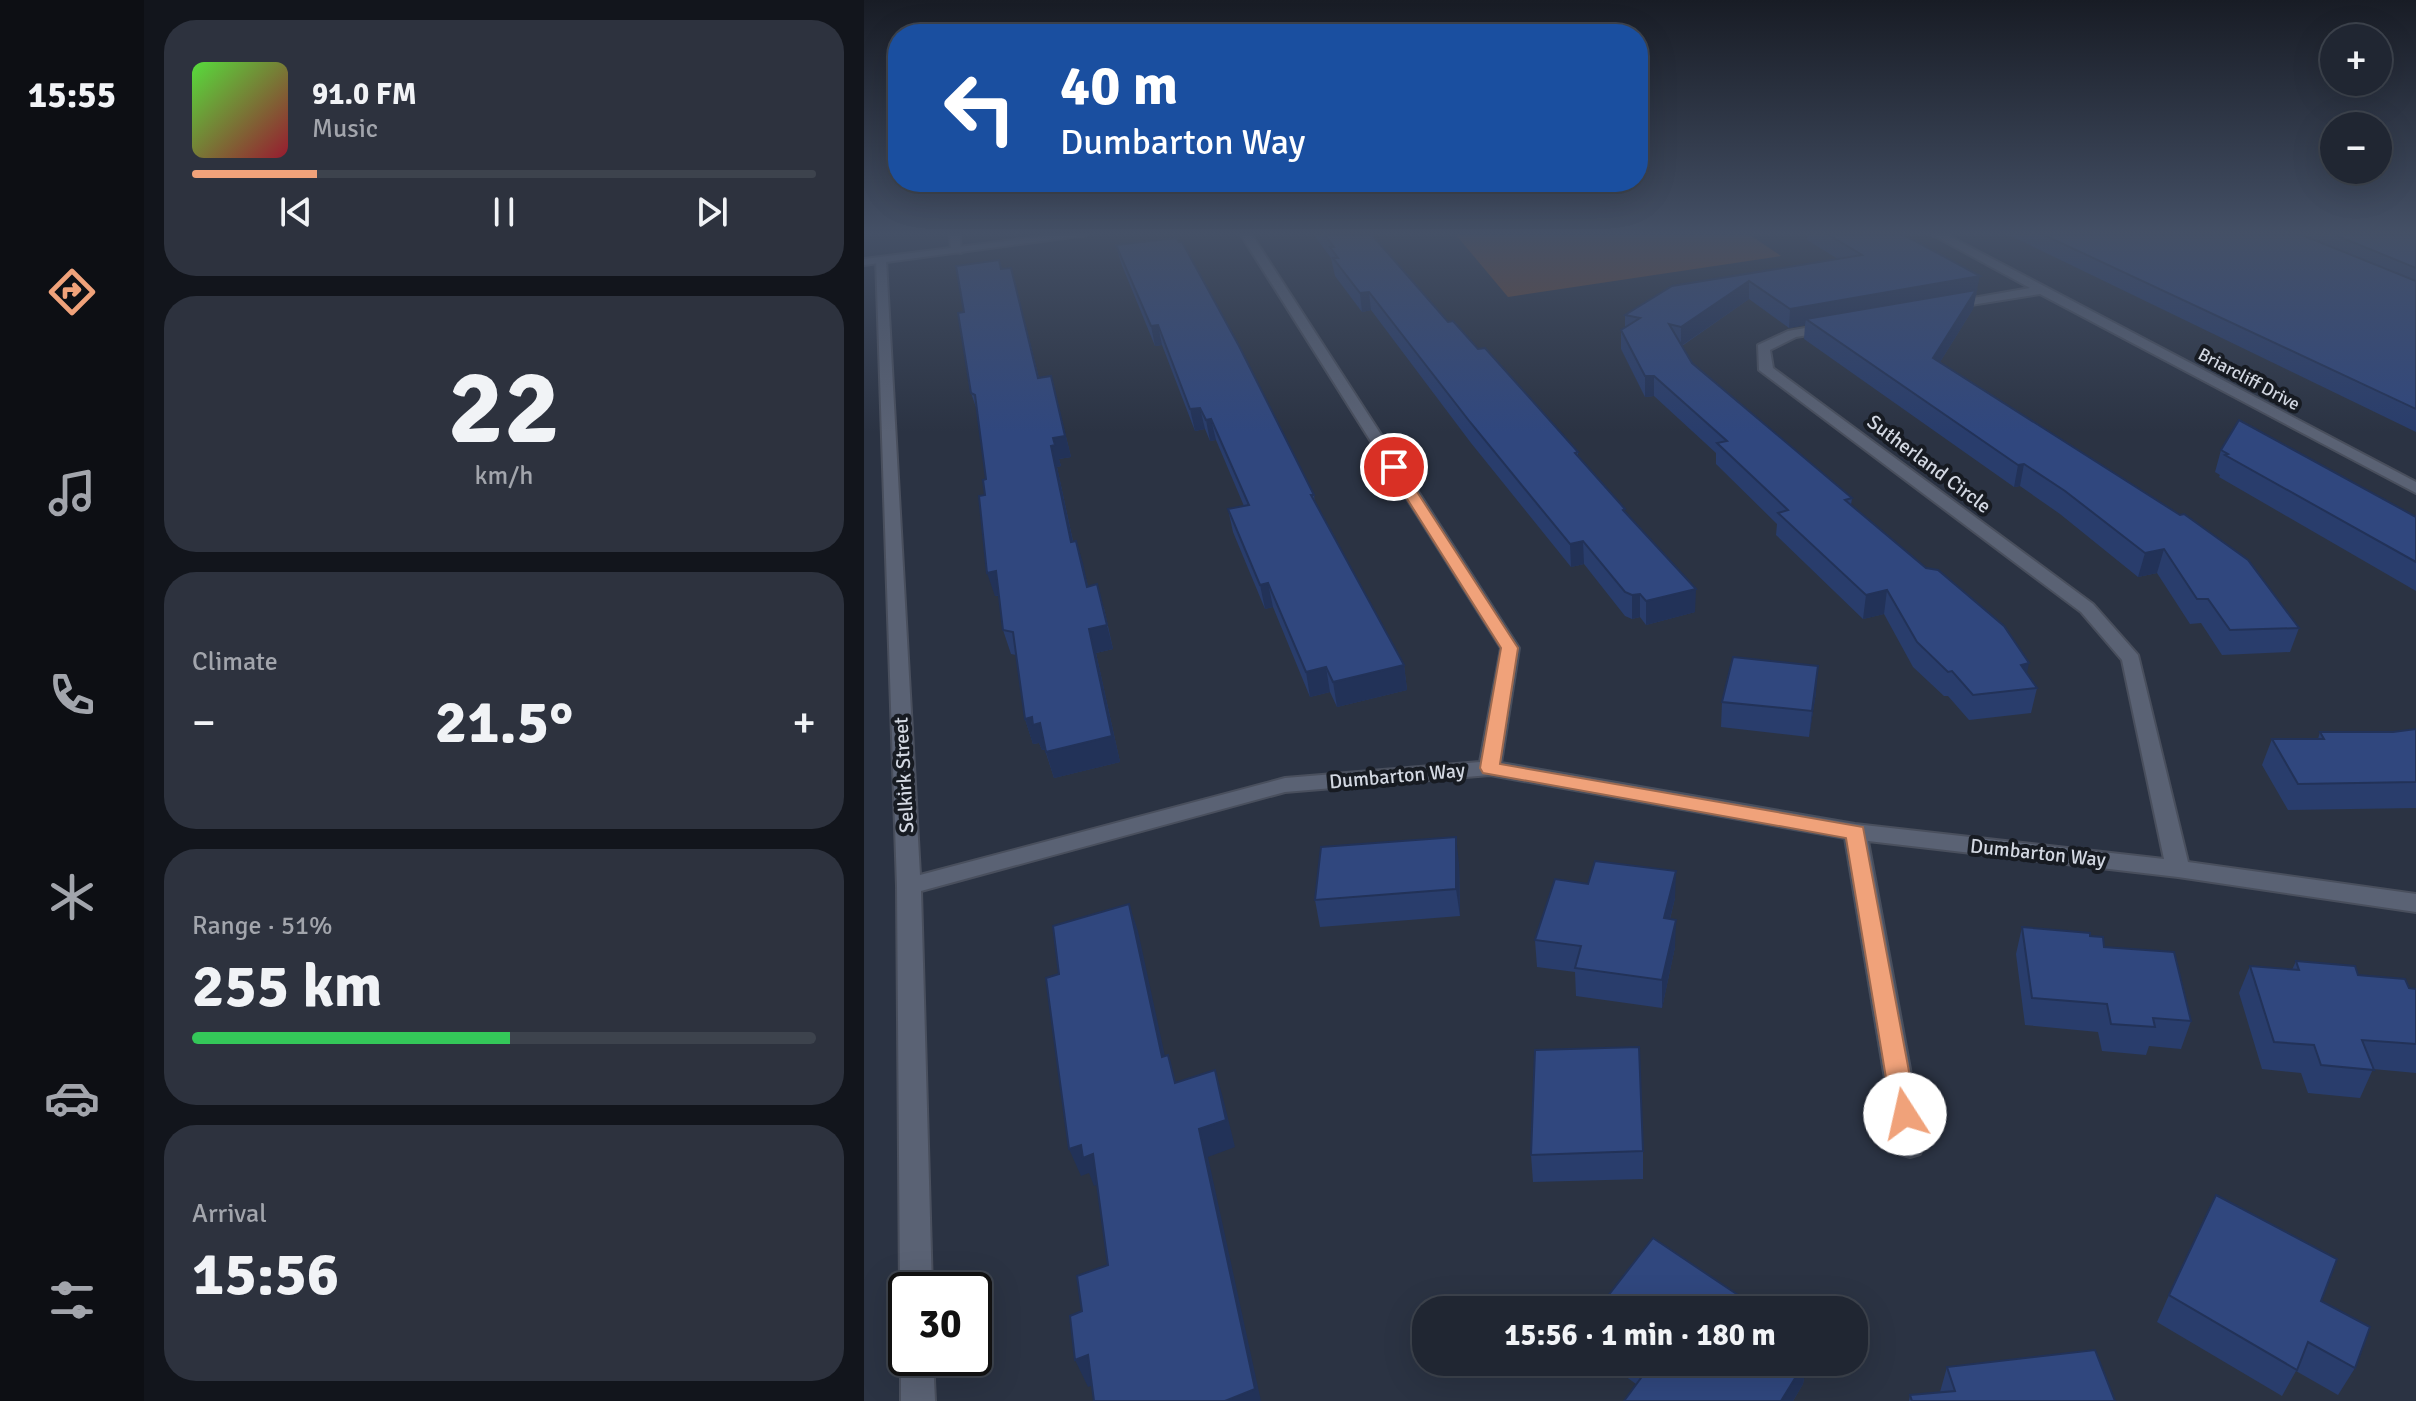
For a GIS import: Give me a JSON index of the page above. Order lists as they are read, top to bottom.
{
  "streets": {
    "street": [
      "Briarcliff Drive",
      "Sutherland Circle",
      "Selkirk Street",
      "Dumbarton Way"
    ]
  },
  "crossings": [
    ["Sutherland Circle", "Dumbarton Way"],
    ["Selkirk Street", "Dumbarton Way"]
  ],
  "page": {
    "tabs": "15:55",
    "map_buttons": ["+", "−"],
    "turn": ["40 m", "Dumbarton Way"],
    "song": ["91.0 FM", "Music"],
    "tile": [
      ["22", "km/h"],
      "Climate",
      ["Range · 51%", "255 km"],
      ["Arrival", "15:56"]
    ],
    "heat": ["−", "21.5°", "+"],
    "limit": "30",
    "trip": "15:56 · 1 min · 180 m"
  }
}
